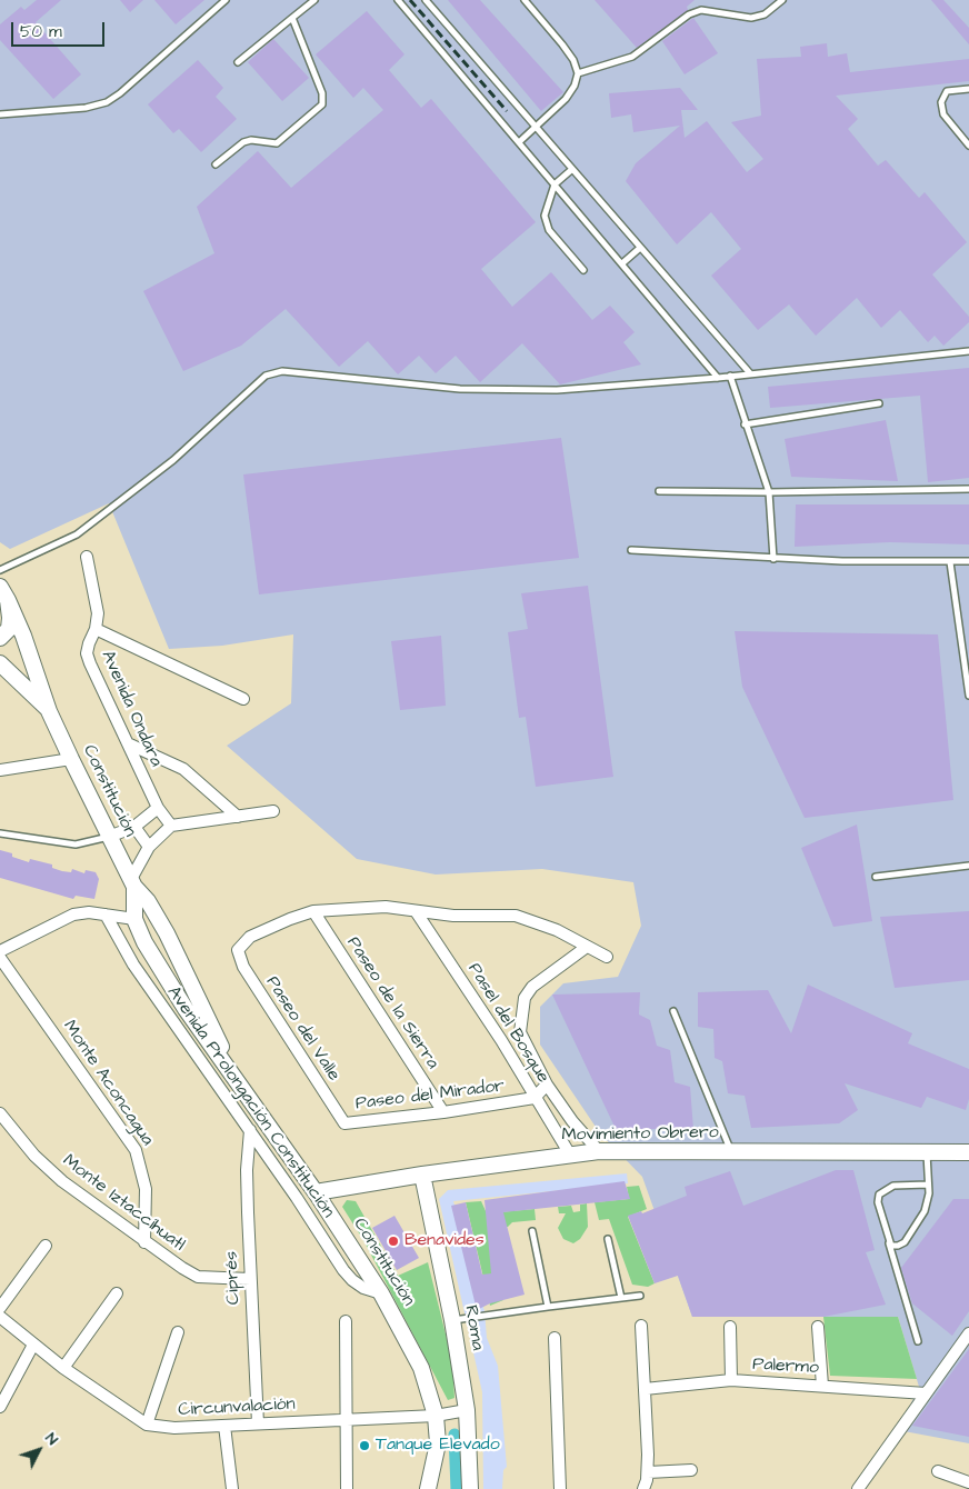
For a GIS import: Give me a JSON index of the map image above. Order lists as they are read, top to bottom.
{
  "streets": {
    "street": [
      "Avenida Ondara",
      "Constitución",
      "Paseo de la Sierra",
      "Pasel del Bosque",
      "Paseo del Valle",
      "Monte Aconcagua",
      "Paseo del Mirador",
      "Avenida Prolongación Constitución",
      "Movimiento Obrero",
      "Monte Iztaccíhuatl",
      "Ciprés",
      "Roma",
      "Palermo",
      "Circunvalación"
    ]
  },
  "crossings": [
    ["Constitución", "Avenida Prolongación Constitución"],
    ["Constitución", "Movimiento Obrero"],
    ["Constitución", "Circunvalación"],
    ["Paseo de la Sierra", "Paseo del Valle"],
    ["Paseo de la Sierra", "Paseo del Mirador"],
    ["Pasel del Bosque", "Paseo del Mirador"],
    ["Pasel del Bosque", "Movimiento Obrero"],
    ["Paseo del Valle", "Paseo del Mirador"],
    ["Monte Aconcagua", "Monte Iztaccíhuatl"],
    ["Avenida Prolongación Constitución", "Ciprés"],
    ["Movimiento Obrero", "Roma"],
    ["Monte Iztaccíhuatl", "Ciprés"],
    ["Ciprés", "Circunvalación"],
    ["Roma", "Circunvalación"]
  ],
  "places": ["Benavides", "Tanque Elevado"],
  "scale_bar": "50 m",
  "north": "top right"
}
